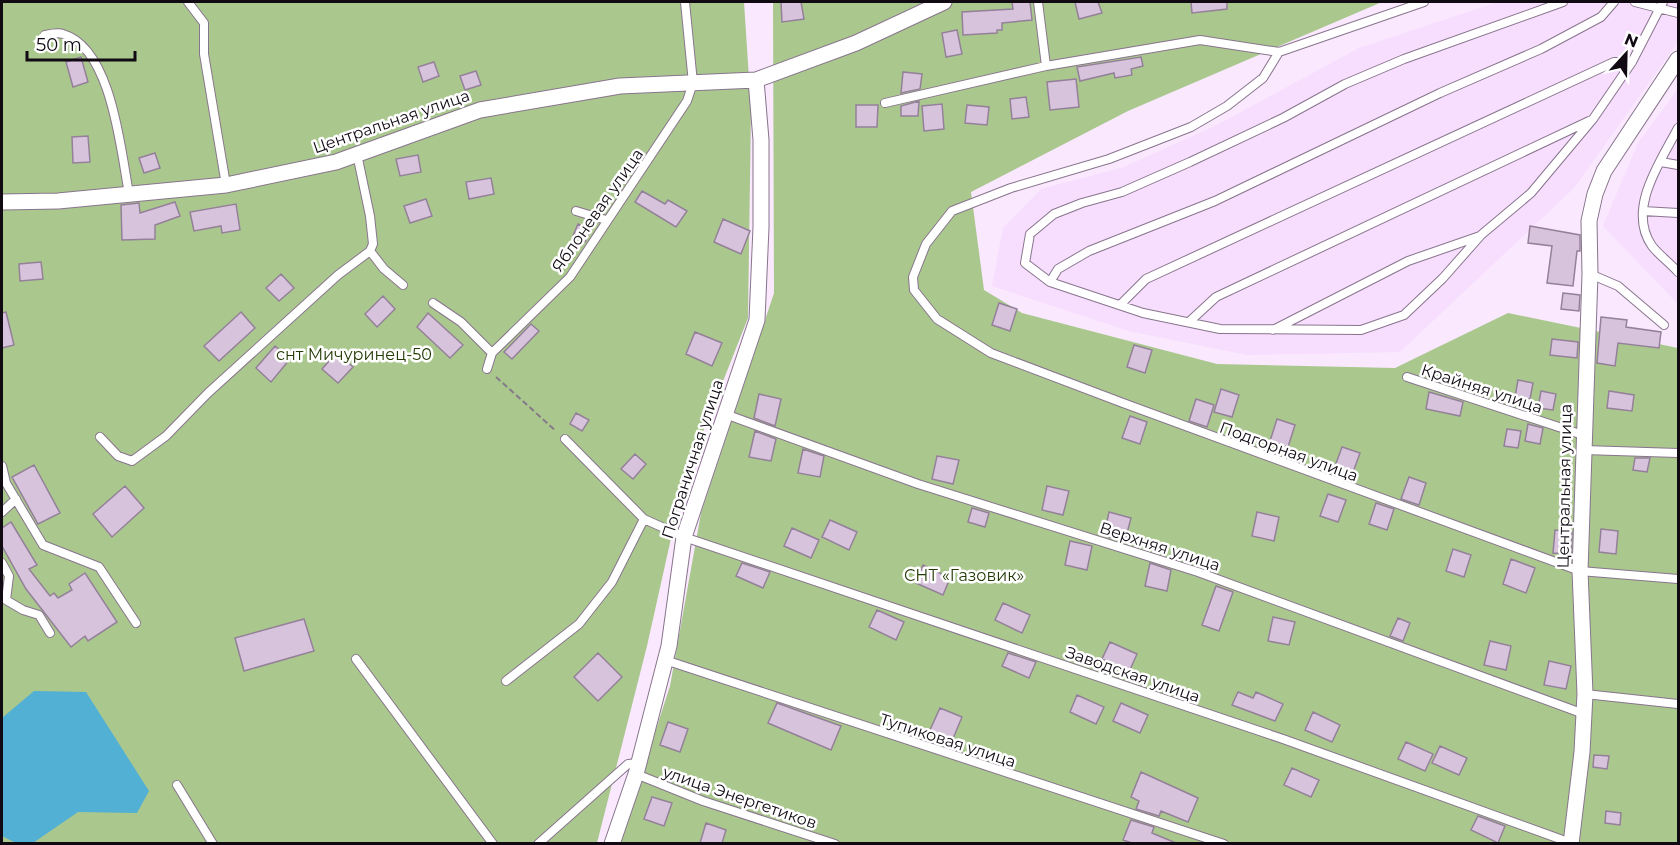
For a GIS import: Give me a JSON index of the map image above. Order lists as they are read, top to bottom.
{
  "streets": {
    "street": ["Центральная улица", "Пограничная улица"],
    "lane": [
      "Яблоневая улица",
      "Крайняя улица",
      "Подгорная улица",
      "Верхняя улица",
      "Заводская улица",
      "Тупиковая улица",
      "улица Энергетиков"
    ]
  },
  "crossings": [
    ["Центральная улица", "Яблоневая улица"],
    ["Центральная улица", "Крайняя улица"],
    ["Центральная улица", "Подгорная улица"],
    ["Центральная улица", "Пограничная улица"],
    ["Центральная улица", "Верхняя улица"],
    ["Центральная улица", "Заводская улица"],
    ["Пограничная улица", "Верхняя улица"],
    ["Пограничная улица", "Заводская улица"],
    ["Пограничная улица", "Тупиковая улица"],
    ["Пограничная улица", "улица Энергетиков"]
  ],
  "parks": ["снт Мичуринец-50", "СНТ «Газовик»"],
  "scale_bar": "50 m",
  "north": "top"
}
